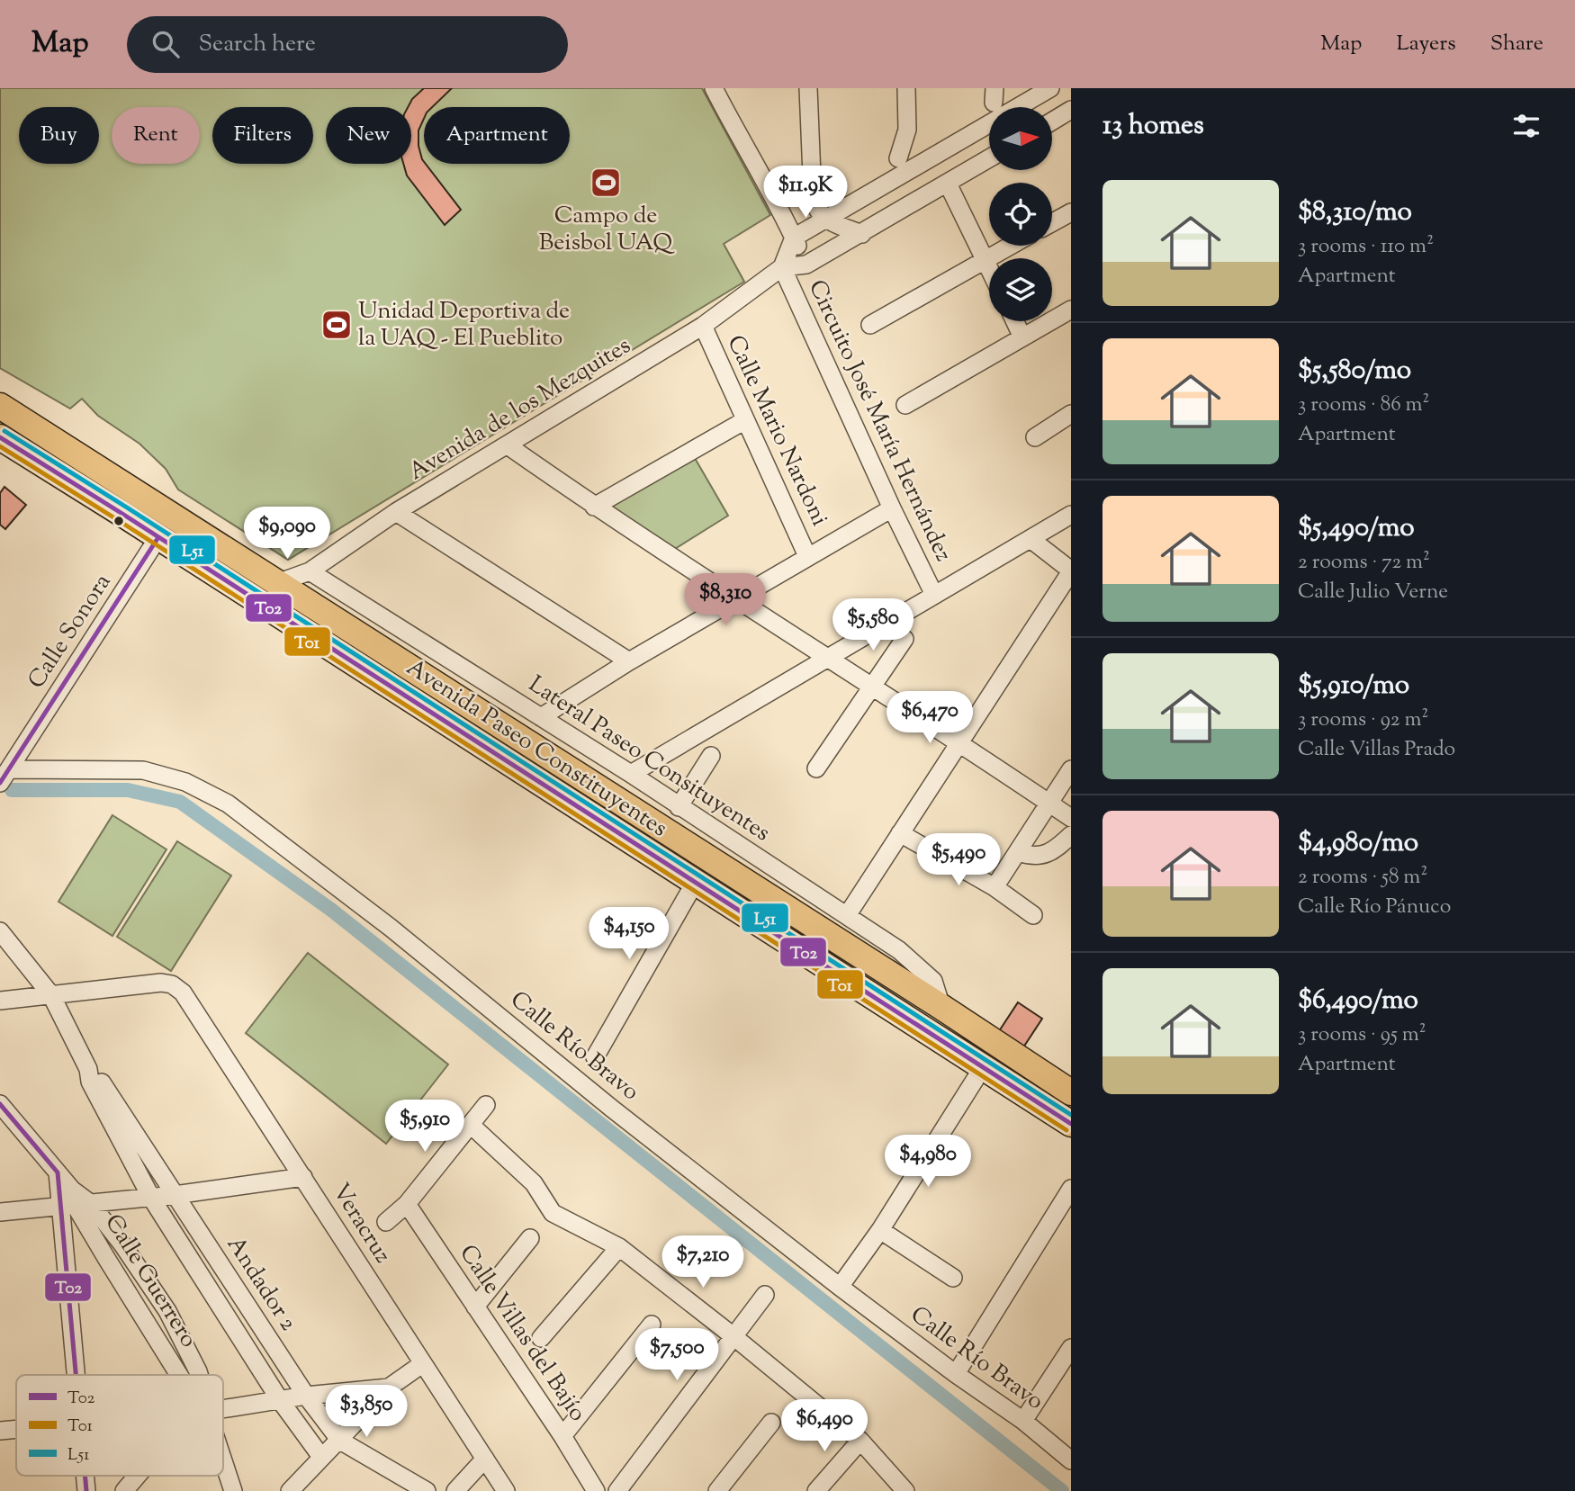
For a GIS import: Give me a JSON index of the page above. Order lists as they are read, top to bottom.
{
  "streets": {
    "highway": ["Avenida Paseo Constituyentes"],
    "street": [
      "Avenida de los Mezquites",
      "Circuito José María Hernández",
      "Calle Mario Nardoni",
      "Calle Sonora",
      "Lateral Paseo Consituyentes",
      "Calle Río Bravo",
      "Veracruz",
      "Calle Guerrero",
      "Andador 2",
      "Calle Villas del Bajío"
    ]
  },
  "crossings": [
    ["Avenida de los Mezquites", "Circuito José María Hernández"],
    ["Avenida de los Mezquites", "Calle Mario Nardoni"],
    ["Avenida de los Mezquites", "Avenida Paseo Constituyentes"],
    ["Avenida de los Mezquites", "Lateral Paseo Consituyentes"],
    ["Circuito José María Hernández", "Lateral Paseo Consituyentes"],
    ["Calle Sonora", "Avenida Paseo Constituyentes"],
    ["Calle Sonora", "Calle Río Bravo"],
    ["Avenida Paseo Constituyentes", "Lateral Paseo Consituyentes"],
    ["Veracruz", "Andador 2"]
  ],
  "places": {
    "sports": ["Campo de Beisbol UAQ", "Unidad Deportiva de la UAQ - El Pueblito"]
  },
  "lines": ["transit line L51", "transit line T02", "transit line T01"],
  "legend": ["T02", "T01", "L51"],
  "north": "right",
  "page": {
    "header": "Map",
    "search": "Search here",
    "nav": ["Map", "Layers", "Share"],
    "heading": "13 homes",
    "chip": [
      "Buy",
      "Rent",
      "Filters",
      "New",
      "Apartment"
    ],
    "list": [
      {
        "name": "$8,310/mo",
        "note": "3 rooms · 110 m² · Apartment"
      },
      {
        "name": "$5,580/mo",
        "note": "3 rooms · 86 m² · Apartment"
      },
      {
        "name": "$5,490/mo",
        "note": "2 rooms · 72 m² · Calle Julio Verne"
      },
      {
        "name": "$5,910/mo",
        "note": "3 rooms · 92 m² · Calle Villas Prado"
      },
      {
        "name": "$4,980/mo",
        "note": "2 rooms · 58 m² · Calle Río Pánuco"
      },
      {
        "name": "$6,490/mo",
        "note": "3 rooms · 95 m² · Apartment"
      }
    ],
    "price": [
      "$11.9K",
      "$9,090",
      "$8,310",
      "$5,580",
      "$6,470",
      "$5,490",
      "$4,150",
      "$5,910",
      "$4,980",
      "$7,210",
      "$7,500",
      "$3,850",
      "$6,490"
    ]
  }
}
